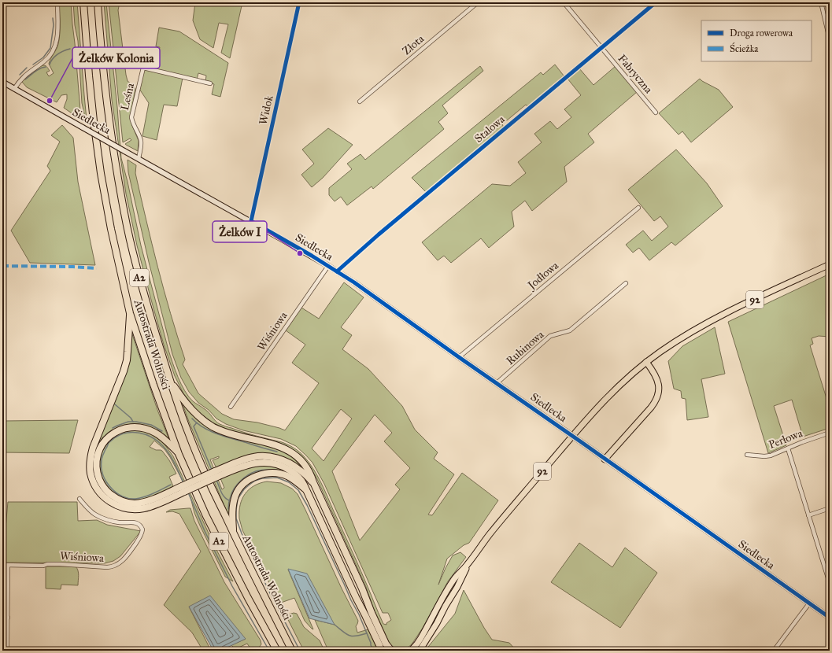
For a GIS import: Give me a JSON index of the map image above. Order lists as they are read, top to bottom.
{
  "streets": {
    "highway": ["A2", "Autostrada Wolności"],
    "main road": ["Siedlecka", "92"],
    "street": [
      "Złota",
      "Fabryczna",
      "Leśna",
      "Widok",
      "Stalowa",
      "Jodłowa",
      "Wiśniowa",
      "Rubinowa",
      "Perłowa"
    ]
  },
  "crossings": [
    ["Fabryczna", "Stalowa"],
    ["Leśna", "Siedlecka"],
    ["Widok", "Siedlecka"],
    ["Siedlecka", "Stalowa"],
    ["Siedlecka", "Jodłowa"],
    ["Siedlecka", "Wiśniowa"],
    ["Siedlecka", "Rubinowa"]
  ],
  "places": ["Żelków Kolonia", "Żelków I"],
  "legend": ["Droga rowerowa", "Ścieżka"]
}
